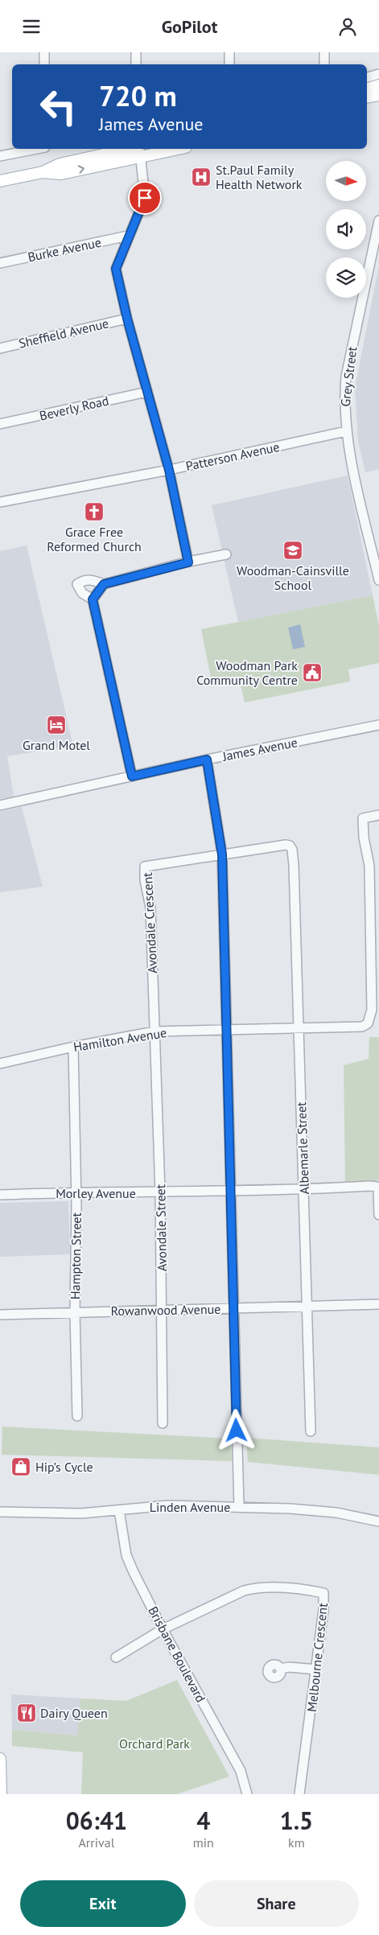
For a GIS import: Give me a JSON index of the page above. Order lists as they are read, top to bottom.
{
  "streets": {
    "street": [
      "Burke Avenue",
      "Sheffield Avenue",
      "Grey Street",
      "Beverly Road",
      "Patterson Avenue",
      "James Avenue",
      "Avondale Crescent",
      "Hamilton Avenue",
      "Albemarle Street",
      "Morley Avenue",
      "Avondale Street",
      "Hampton Street",
      "Rowanwood Avenue",
      "Linden Avenue",
      "Brisbane Boulevard",
      "Melbourne Crescent"
    ]
  },
  "crossings": [
    ["Grey Street", "Patterson Avenue"],
    ["Avondale Crescent", "Hamilton Avenue"],
    ["Avondale Crescent", "Albemarle Street"],
    ["Avondale Crescent", "Avondale Street"],
    ["Hamilton Avenue", "Albemarle Street"],
    ["Hamilton Avenue", "Avondale Street"],
    ["Hamilton Avenue", "Hampton Street"],
    ["Albemarle Street", "Morley Avenue"],
    ["Albemarle Street", "Rowanwood Avenue"],
    ["Morley Avenue", "Avondale Street"],
    ["Morley Avenue", "Hampton Street"],
    ["Avondale Street", "Rowanwood Avenue"],
    ["Hampton Street", "Rowanwood Avenue"],
    ["Linden Avenue", "Brisbane Boulevard"],
    ["Brisbane Boulevard", "Melbourne Crescent"]
  ],
  "parks": ["Orchard Park"],
  "places": {
    "hospital": ["St.Paul Family Health Network"],
    "church": ["Grace Free Reformed Church"],
    "school or university": ["Woodman-Cainsville School"],
    "public building": ["Woodman Park Community Centre"],
    "hotel": ["Grand Motel"],
    "shop": ["Hip’s Cycle"],
    "restaurant": ["Dairy Queen"]
  },
  "north": "right",
  "page": {
    "header": "GoPilot",
    "turn": ["720 m", "James Avenue"],
    "eta": [
      "06:41",
      "Arrival",
      "4",
      "min",
      "1.5",
      "km"
    ],
    "buttons": ["Exit", "Share"]
  }
}
